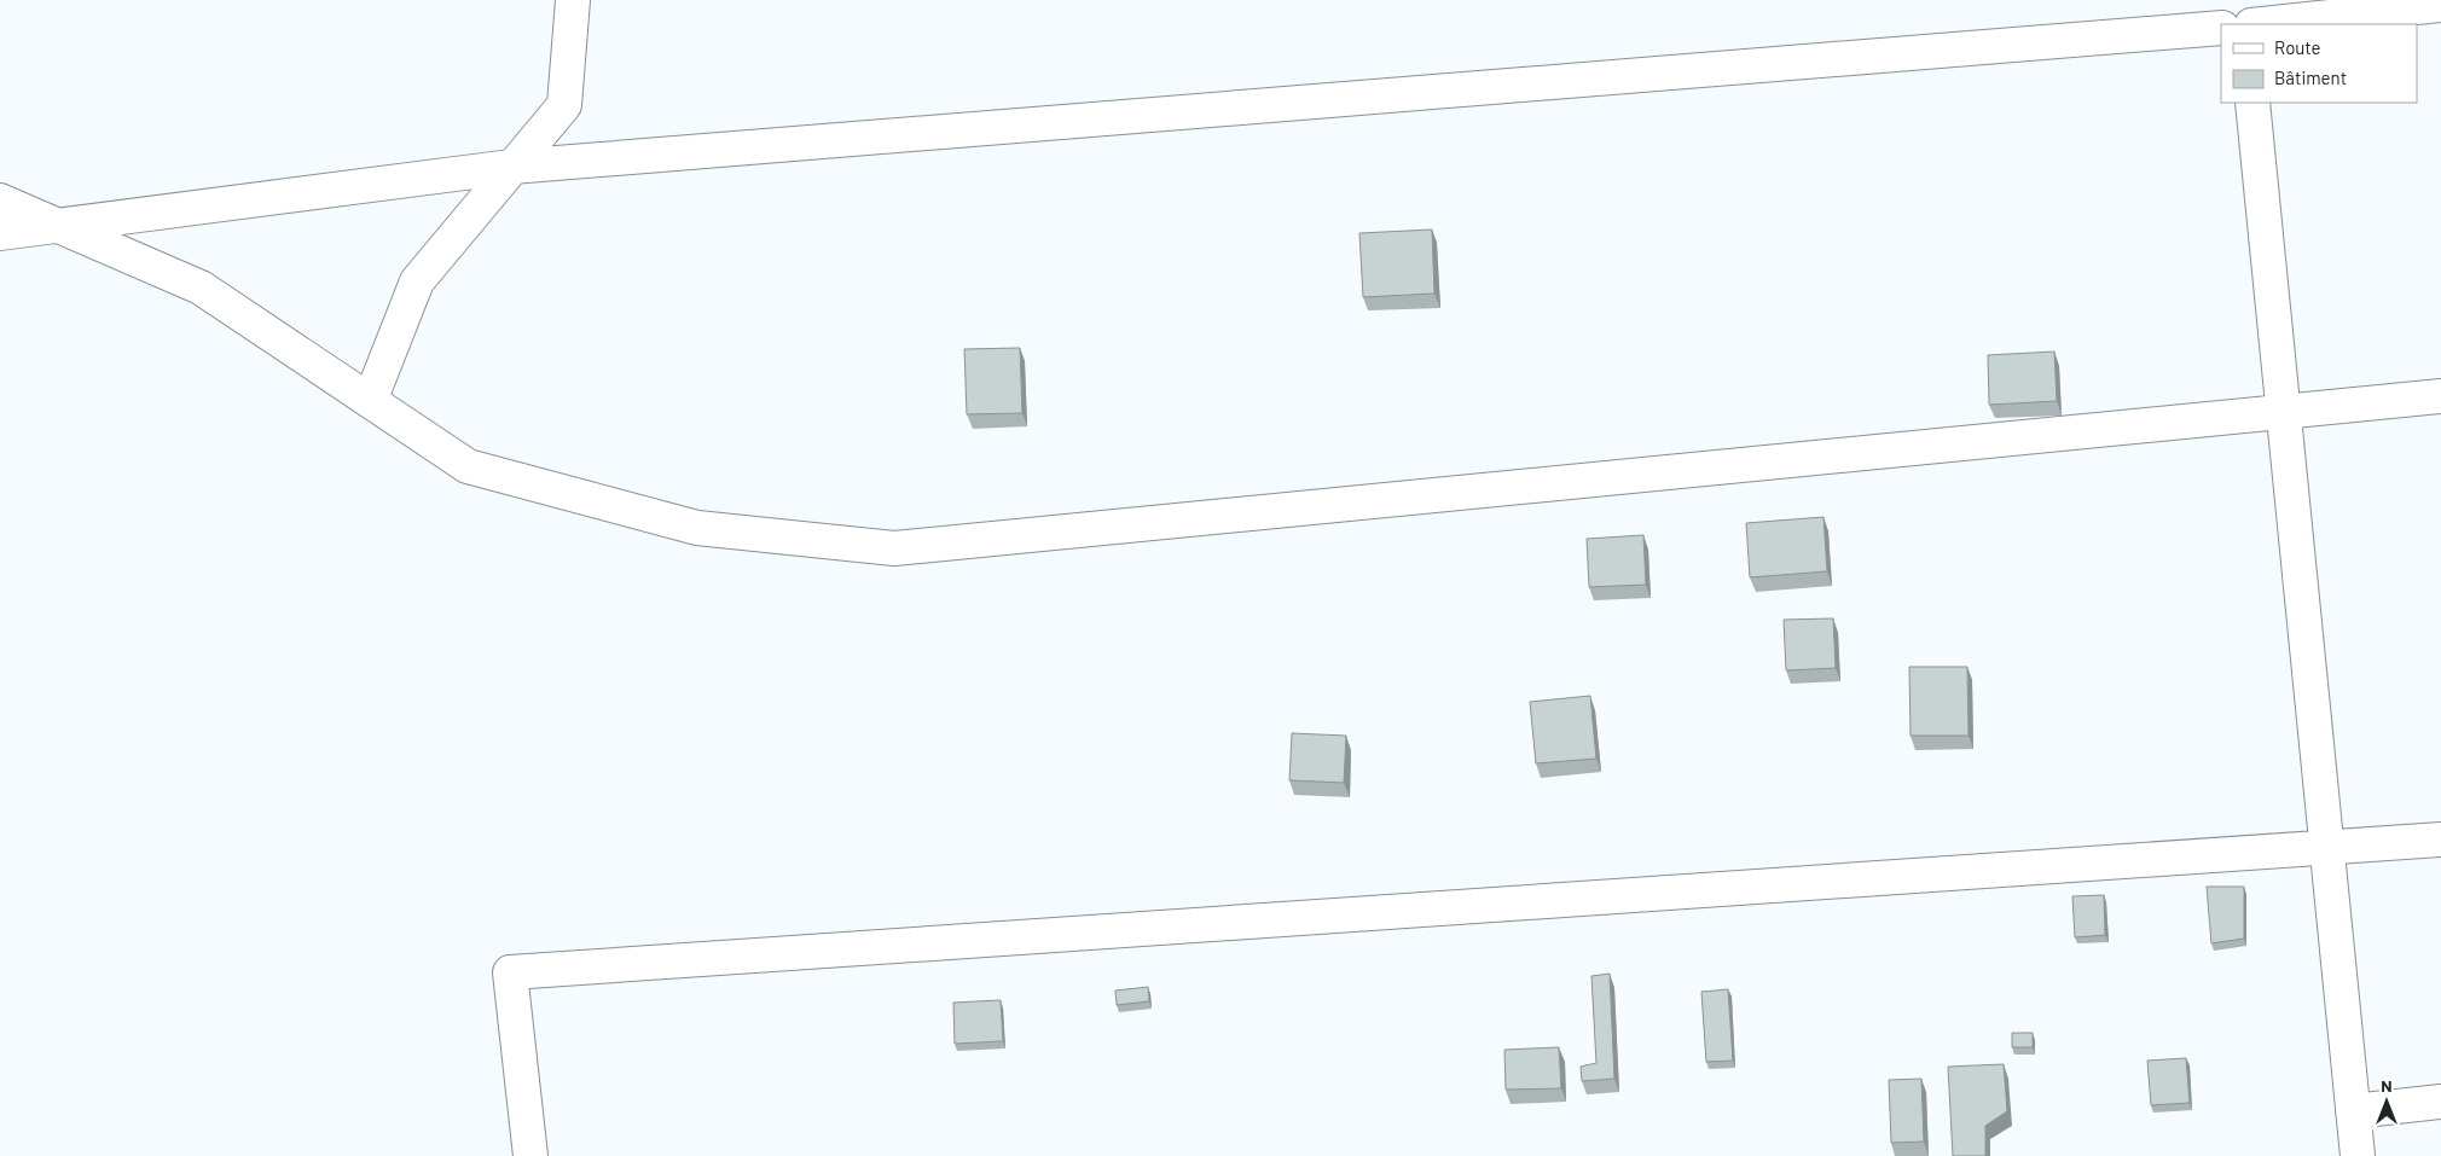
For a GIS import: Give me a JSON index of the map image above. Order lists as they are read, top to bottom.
{
  "legend": ["Route", "Bâtiment"],
  "north": "top"
}
